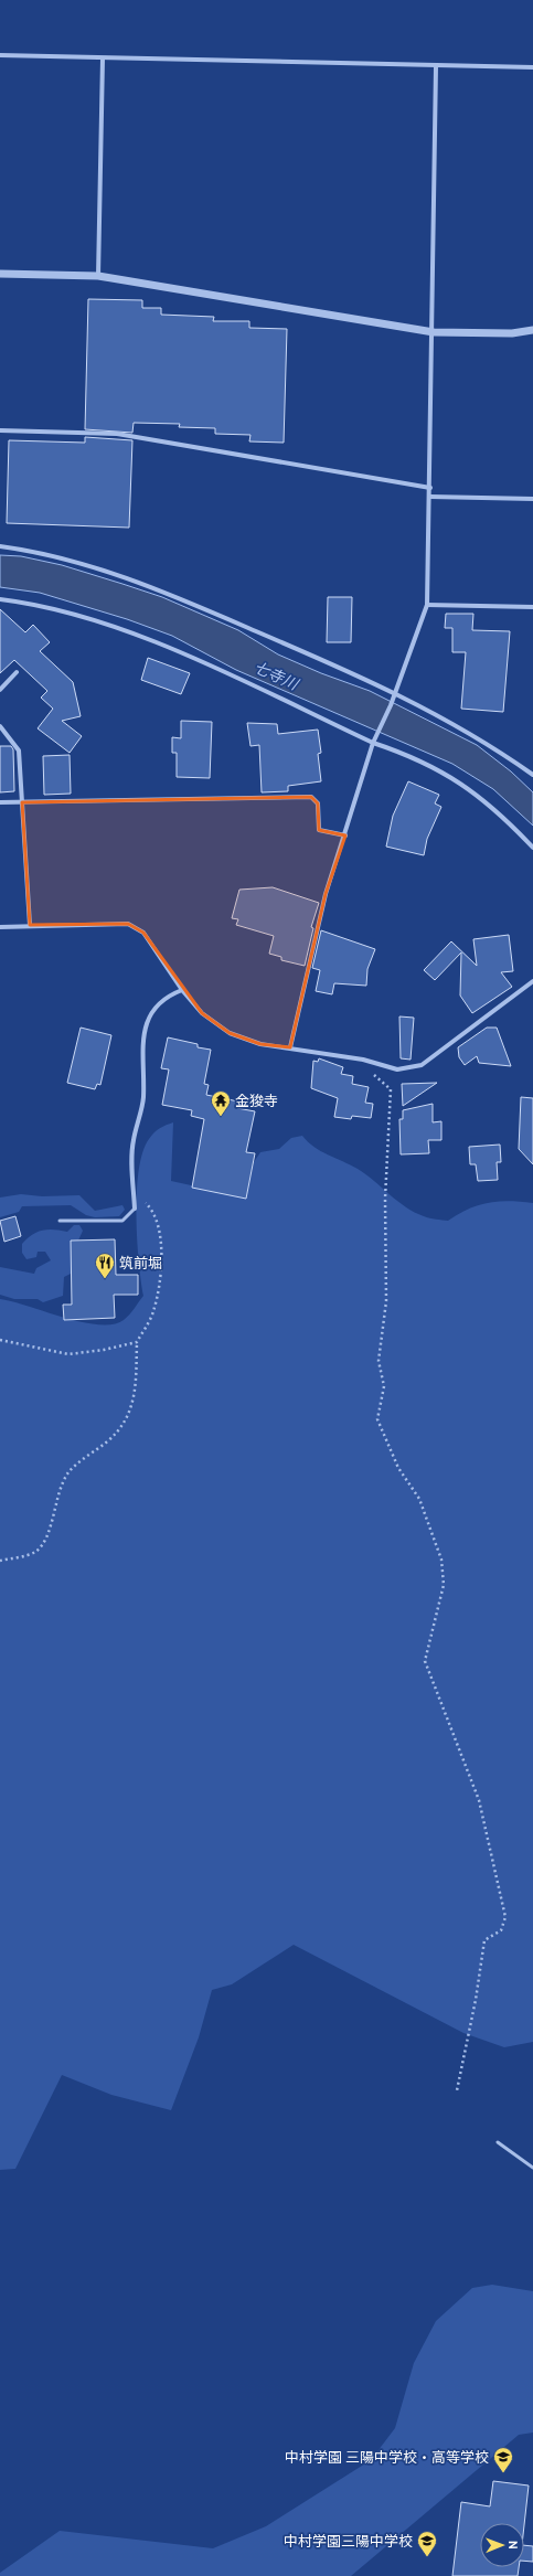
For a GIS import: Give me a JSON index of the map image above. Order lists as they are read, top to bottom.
{
  "water": ["七寺川"],
  "places": {
    "temple": ["金狻寺"],
    "restaurant": ["筑前堀"],
    "school or university": ["中村学園 三陽中学校・高等学校", "中村学園三陽中学校"]
  },
  "north": "right"
}
